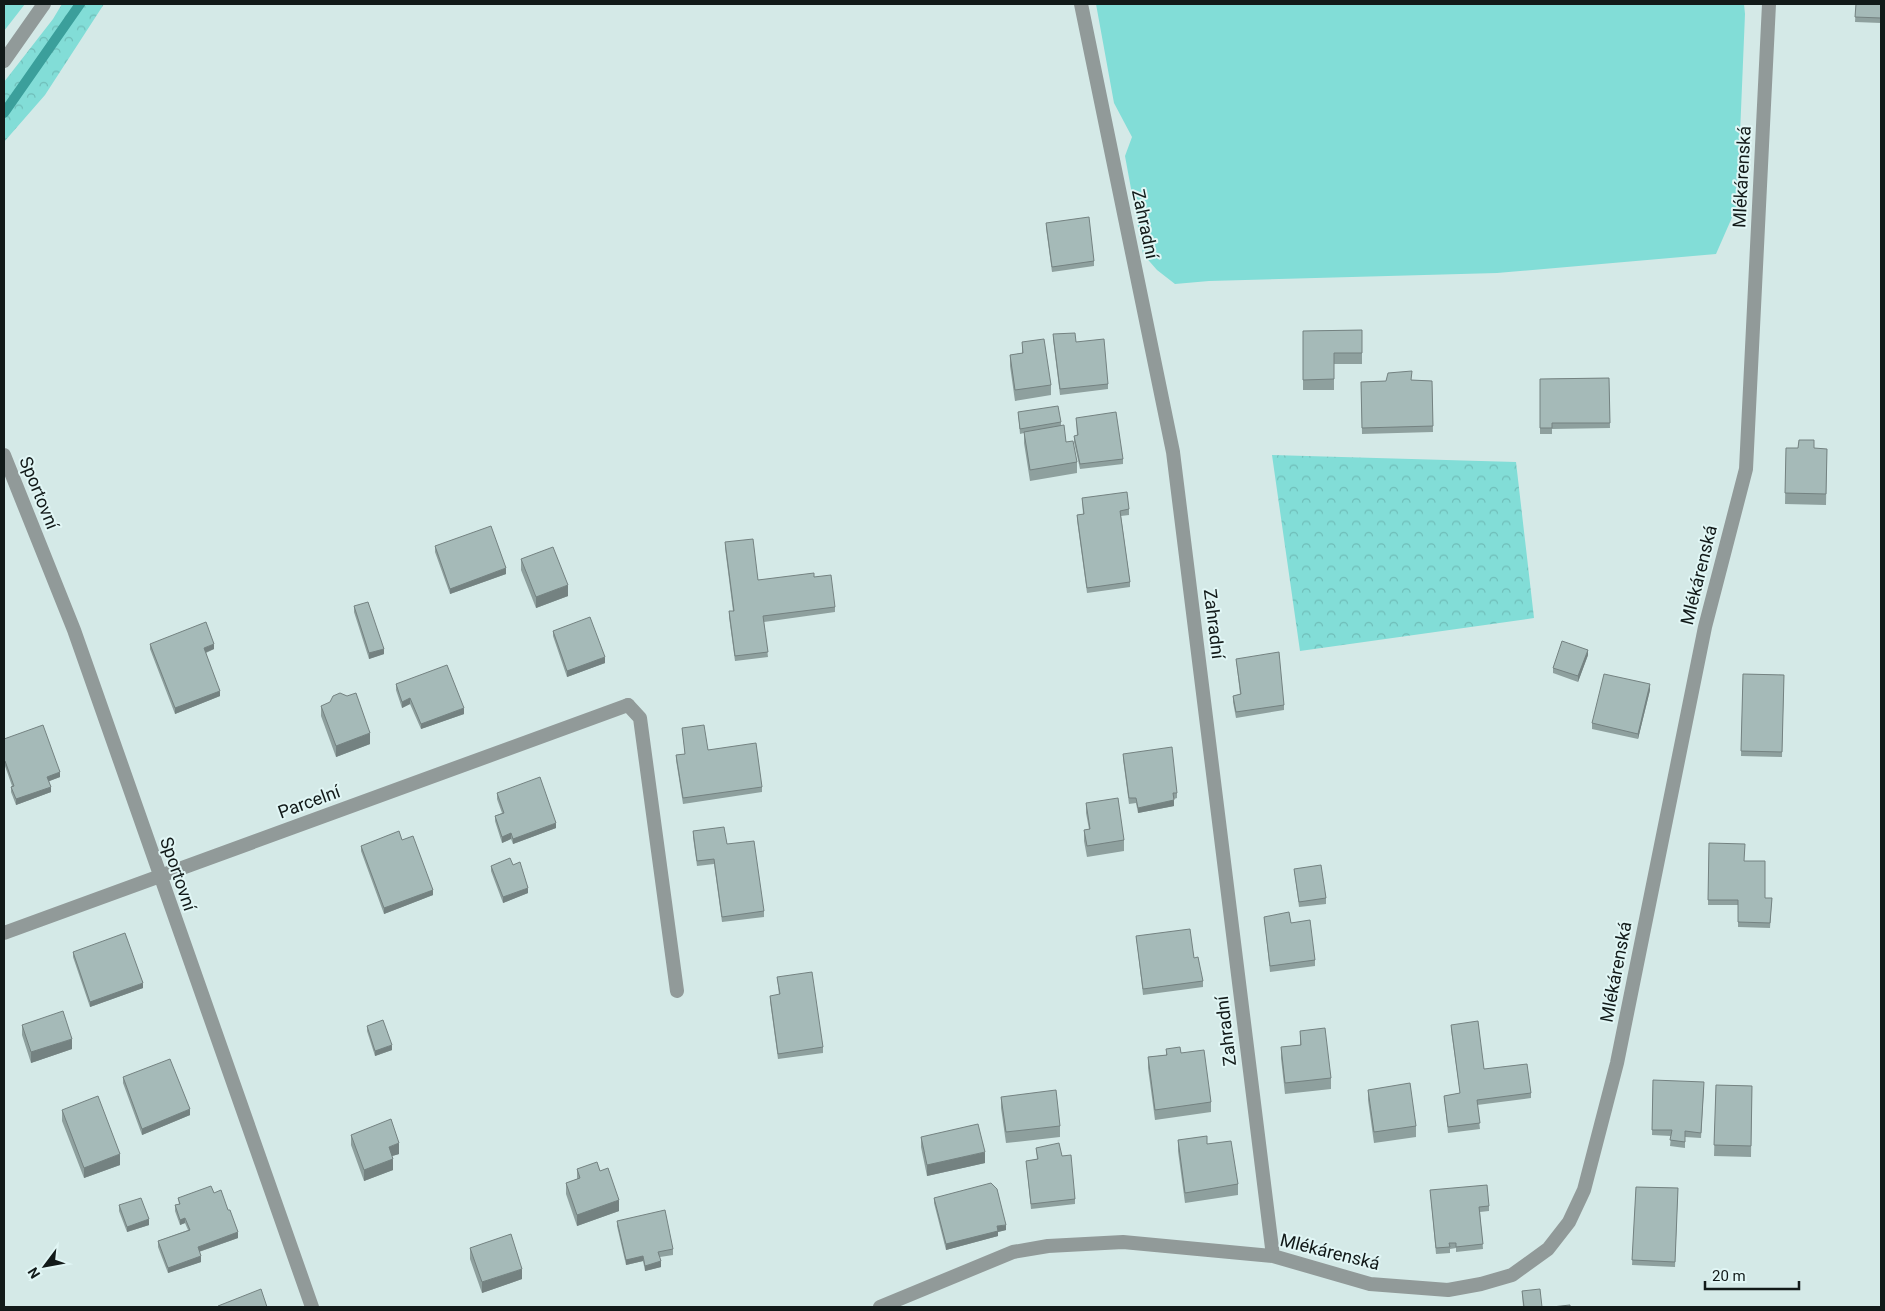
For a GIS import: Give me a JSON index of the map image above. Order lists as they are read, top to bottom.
{
  "streets": {
    "street": [
      "Mlékárenská",
      "Zahradní",
      "Sportovní",
      "Parcelní"
    ]
  },
  "crossings": [
    ["Mlékárenská", "Zahradní"],
    ["Sportovní", "Parcelní"]
  ],
  "scale_bar": "20 m",
  "north": "bottom left"
}
